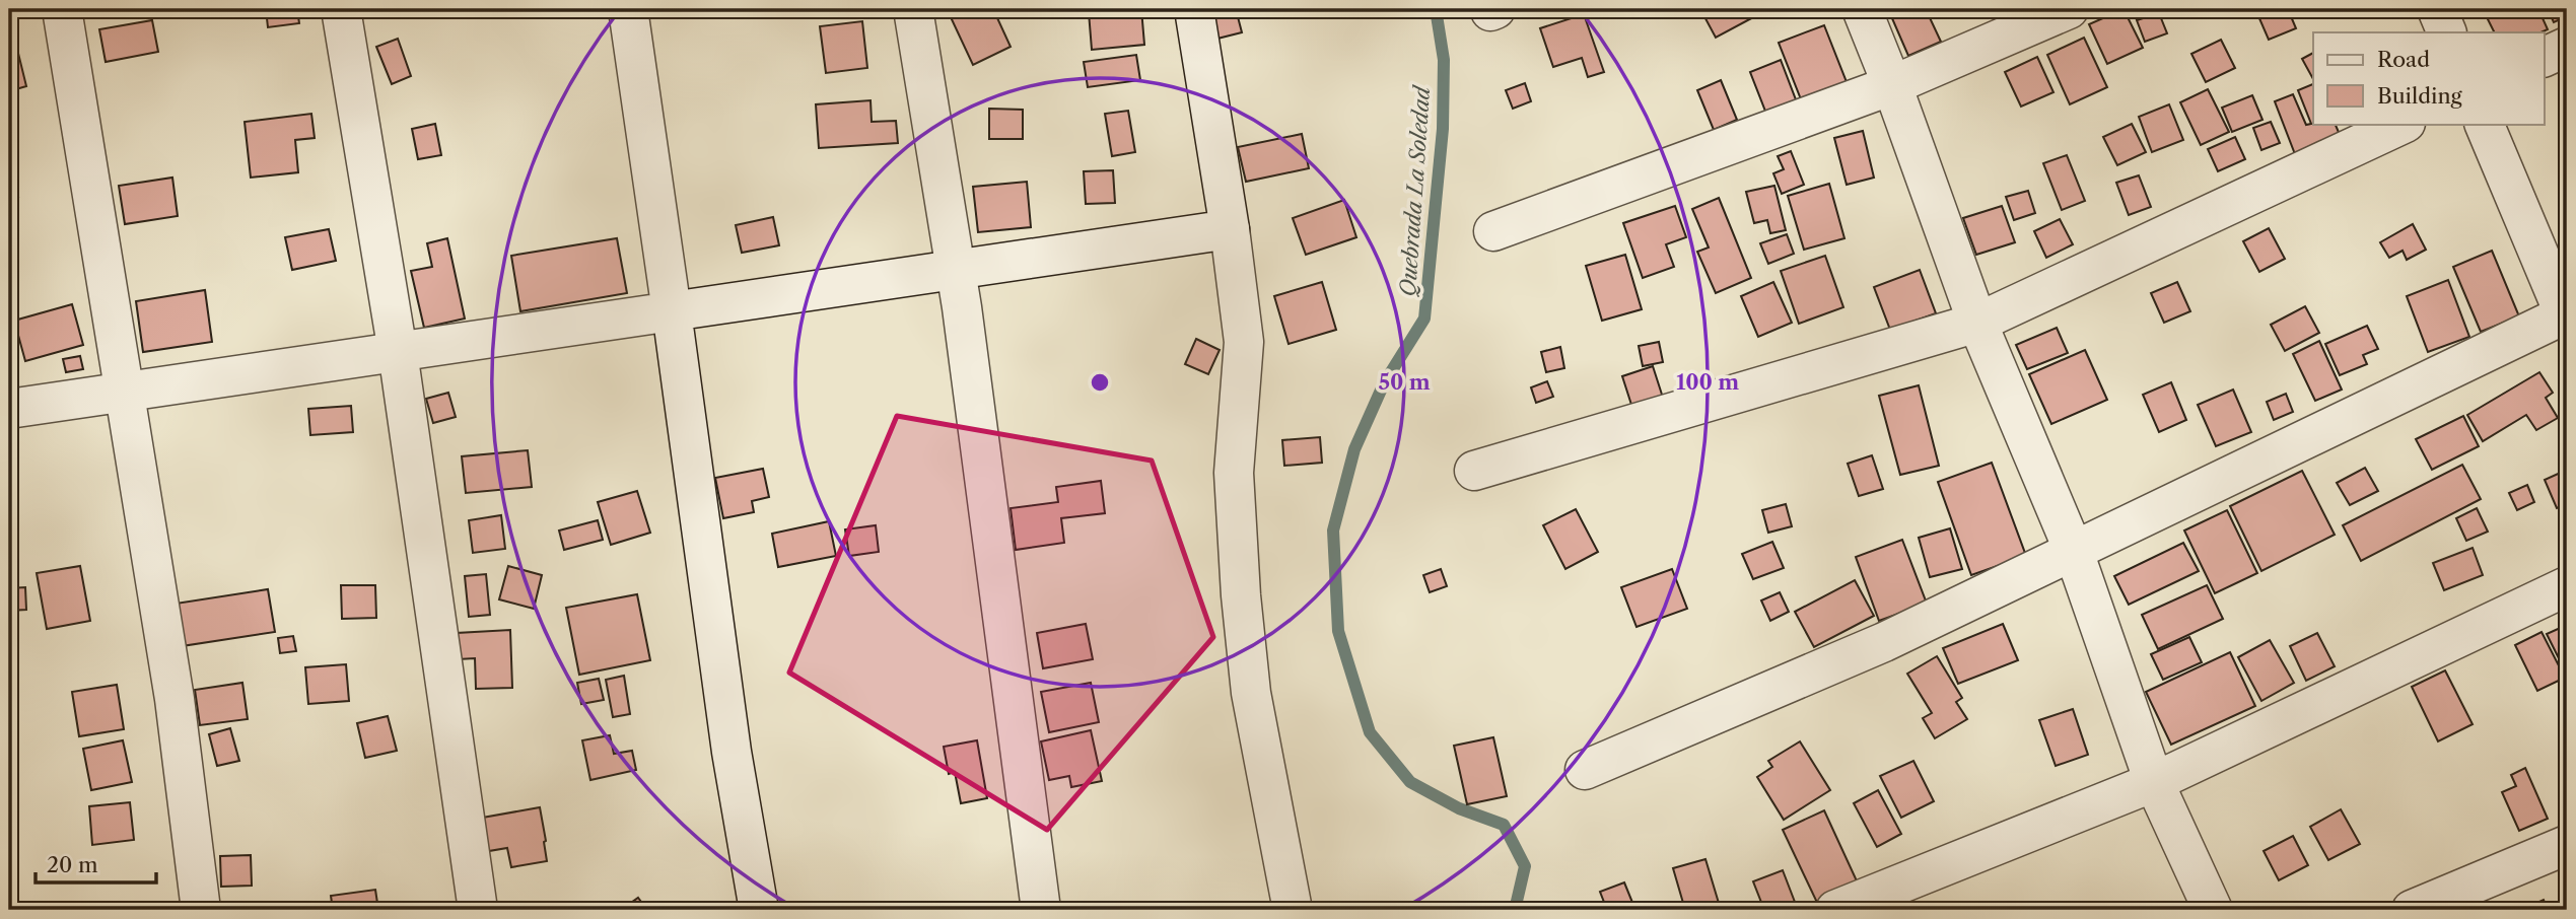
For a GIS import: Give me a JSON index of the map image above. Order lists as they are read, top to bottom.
{
  "water": ["Quebrada La Soledad"],
  "legend": ["Road", "Building"],
  "scale_bar": "20 m",
  "rings": ["50 m", "100 m"]
}
